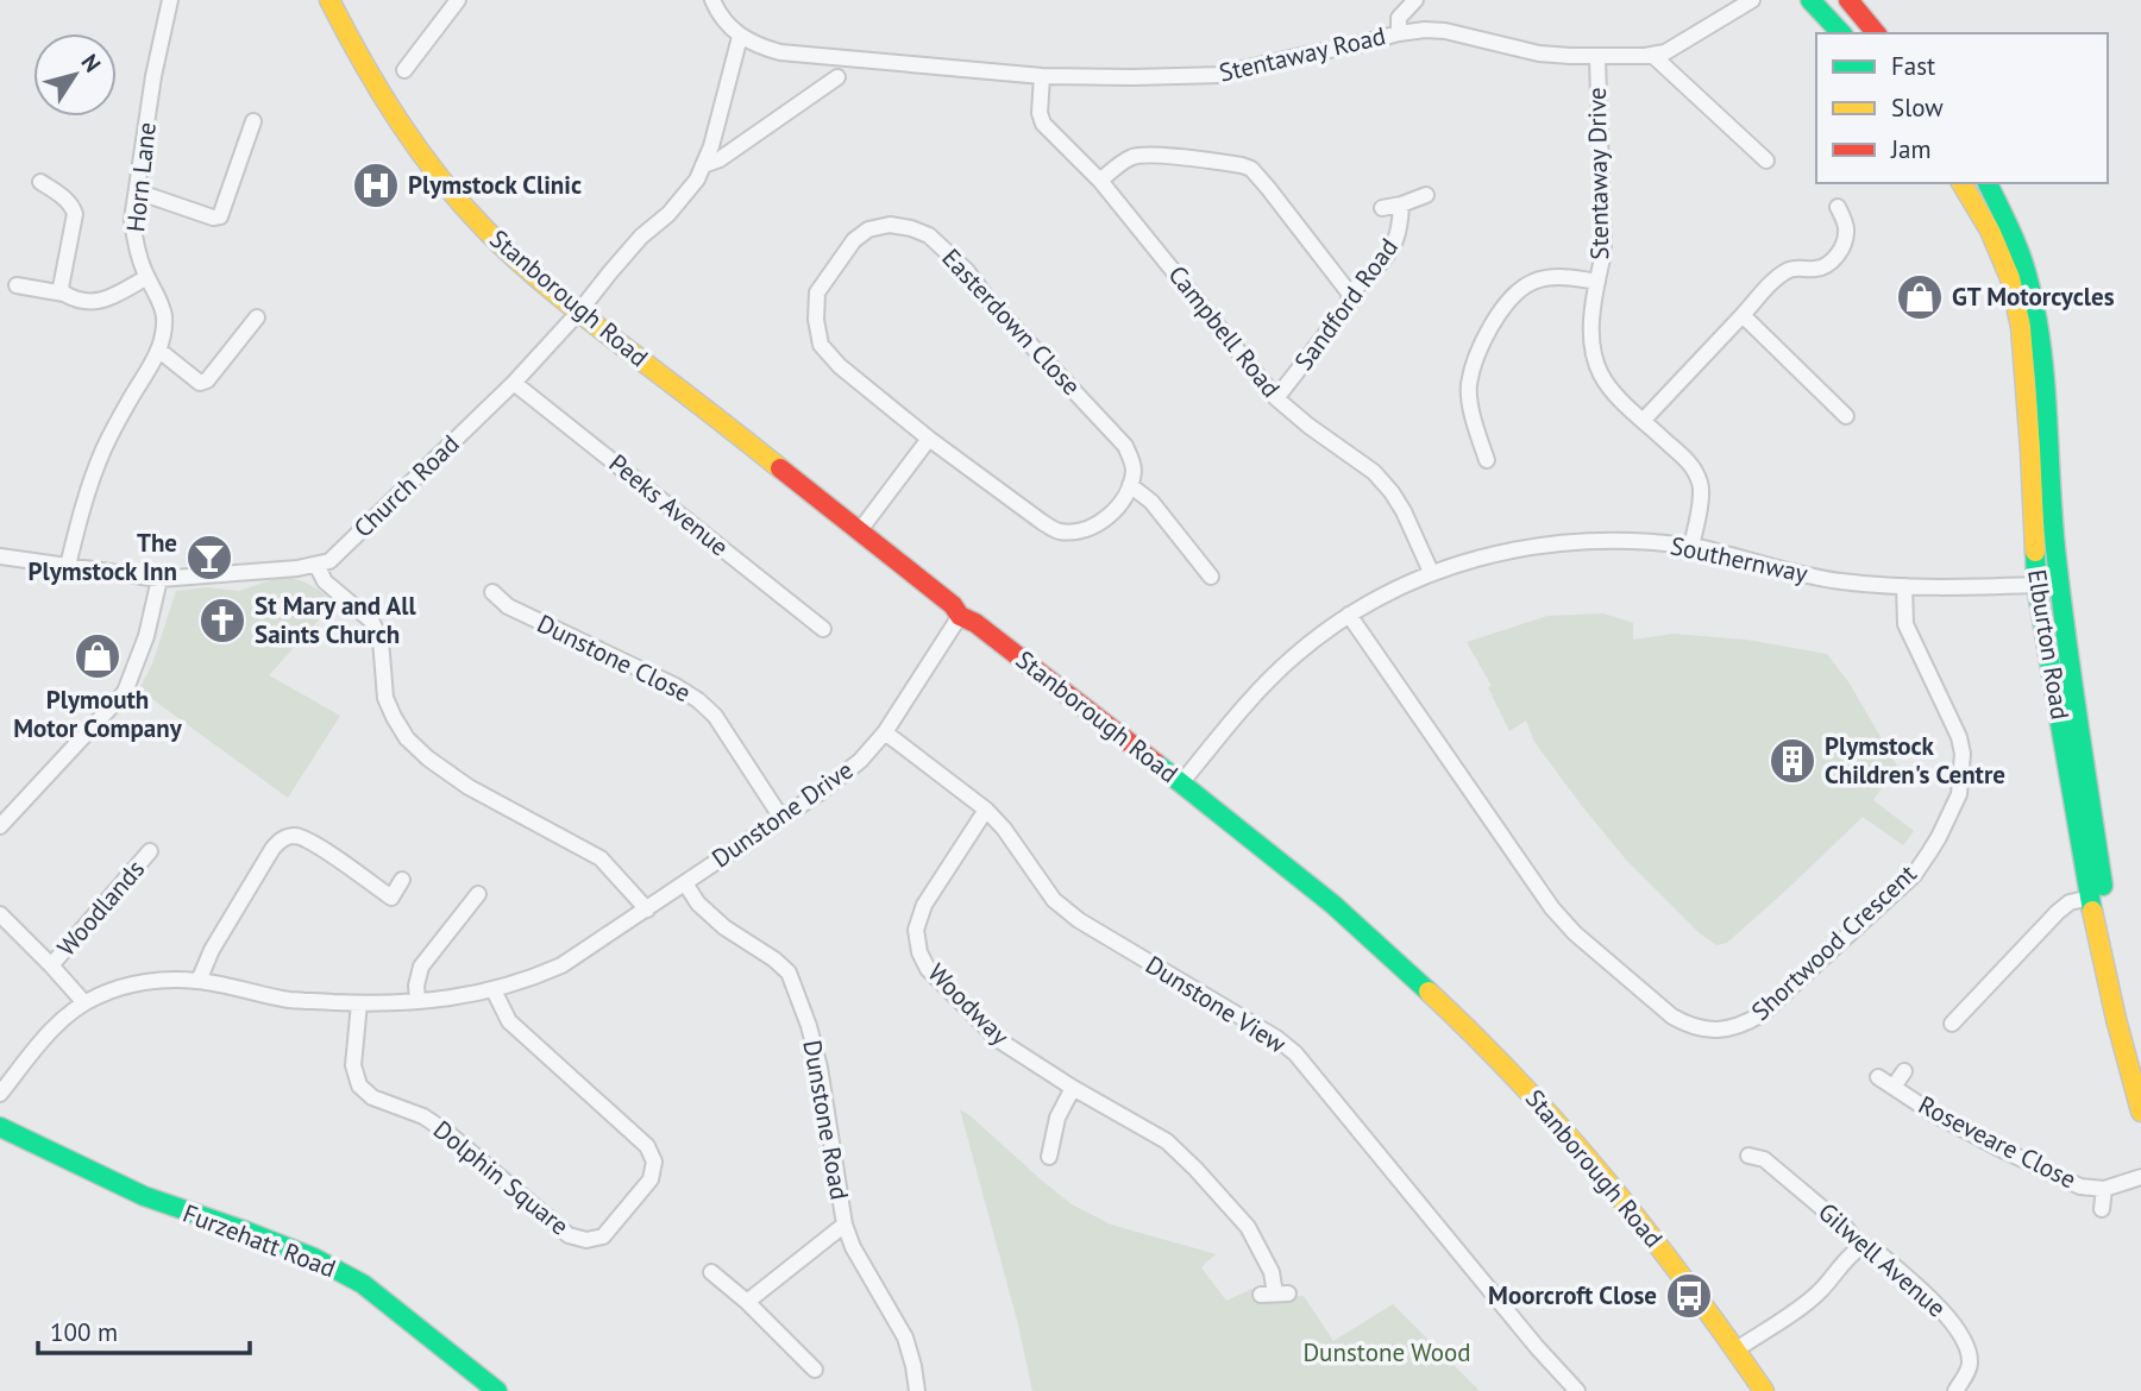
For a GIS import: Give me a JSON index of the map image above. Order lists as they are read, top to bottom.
{
  "streets": {
    "street": [
      "Stentaway Road",
      "Stentaway Drive",
      "Horn Lane",
      "Stanborough Road",
      "Sandford Road",
      "Easterdown Close",
      "Campbell Road",
      "Church Road",
      "Peeks Avenue",
      "Southernway",
      "Elburton Road",
      "Dunstone Close",
      "Dunstone Drive",
      "Woodlands",
      "Shortwood Crescent",
      "Woodway",
      "Dunstone View",
      "Dunstone Road",
      "Roseveare Close",
      "Dolphin Square",
      "Furzehatt Road",
      "Gilwell Avenue"
    ]
  },
  "crossings": [
    ["Stentaway Road", "Stentaway Drive"],
    ["Stentaway Road", "Campbell Road"],
    ["Stentaway Road", "Church Road"],
    ["Stentaway Drive", "Southernway"],
    ["Horn Lane", "Church Road"],
    ["Stanborough Road", "Church Road"],
    ["Stanborough Road", "Southernway"],
    ["Stanborough Road", "Dunstone Drive"],
    ["Sandford Road", "Campbell Road"],
    ["Campbell Road", "Southernway"],
    ["Church Road", "Peeks Avenue"],
    ["Southernway", "Elburton Road"],
    ["Southernway", "Shortwood Crescent"],
    ["Dunstone Close", "Dunstone Drive"],
    ["Dunstone Drive", "Dunstone View"],
    ["Dunstone Drive", "Dunstone Road"],
    ["Dunstone Drive", "Dolphin Square"],
    ["Woodway", "Dunstone View"]
  ],
  "parks": ["Dunstone Wood"],
  "places": {
    "hospital": ["Plymstock Clinic"],
    "shop": ["GT Motorcycles", "Plymouth Motor Company"],
    "bar": ["The Plymstock Inn"],
    "church": ["St Mary and All Saints Church"],
    "building": ["Plymstock Children's Centre"],
    "bus stop": ["Moorcroft Close"]
  },
  "legend": ["Fast", "Slow", "Jam"],
  "scale_bar": "100 m",
  "north": "top right"
}
